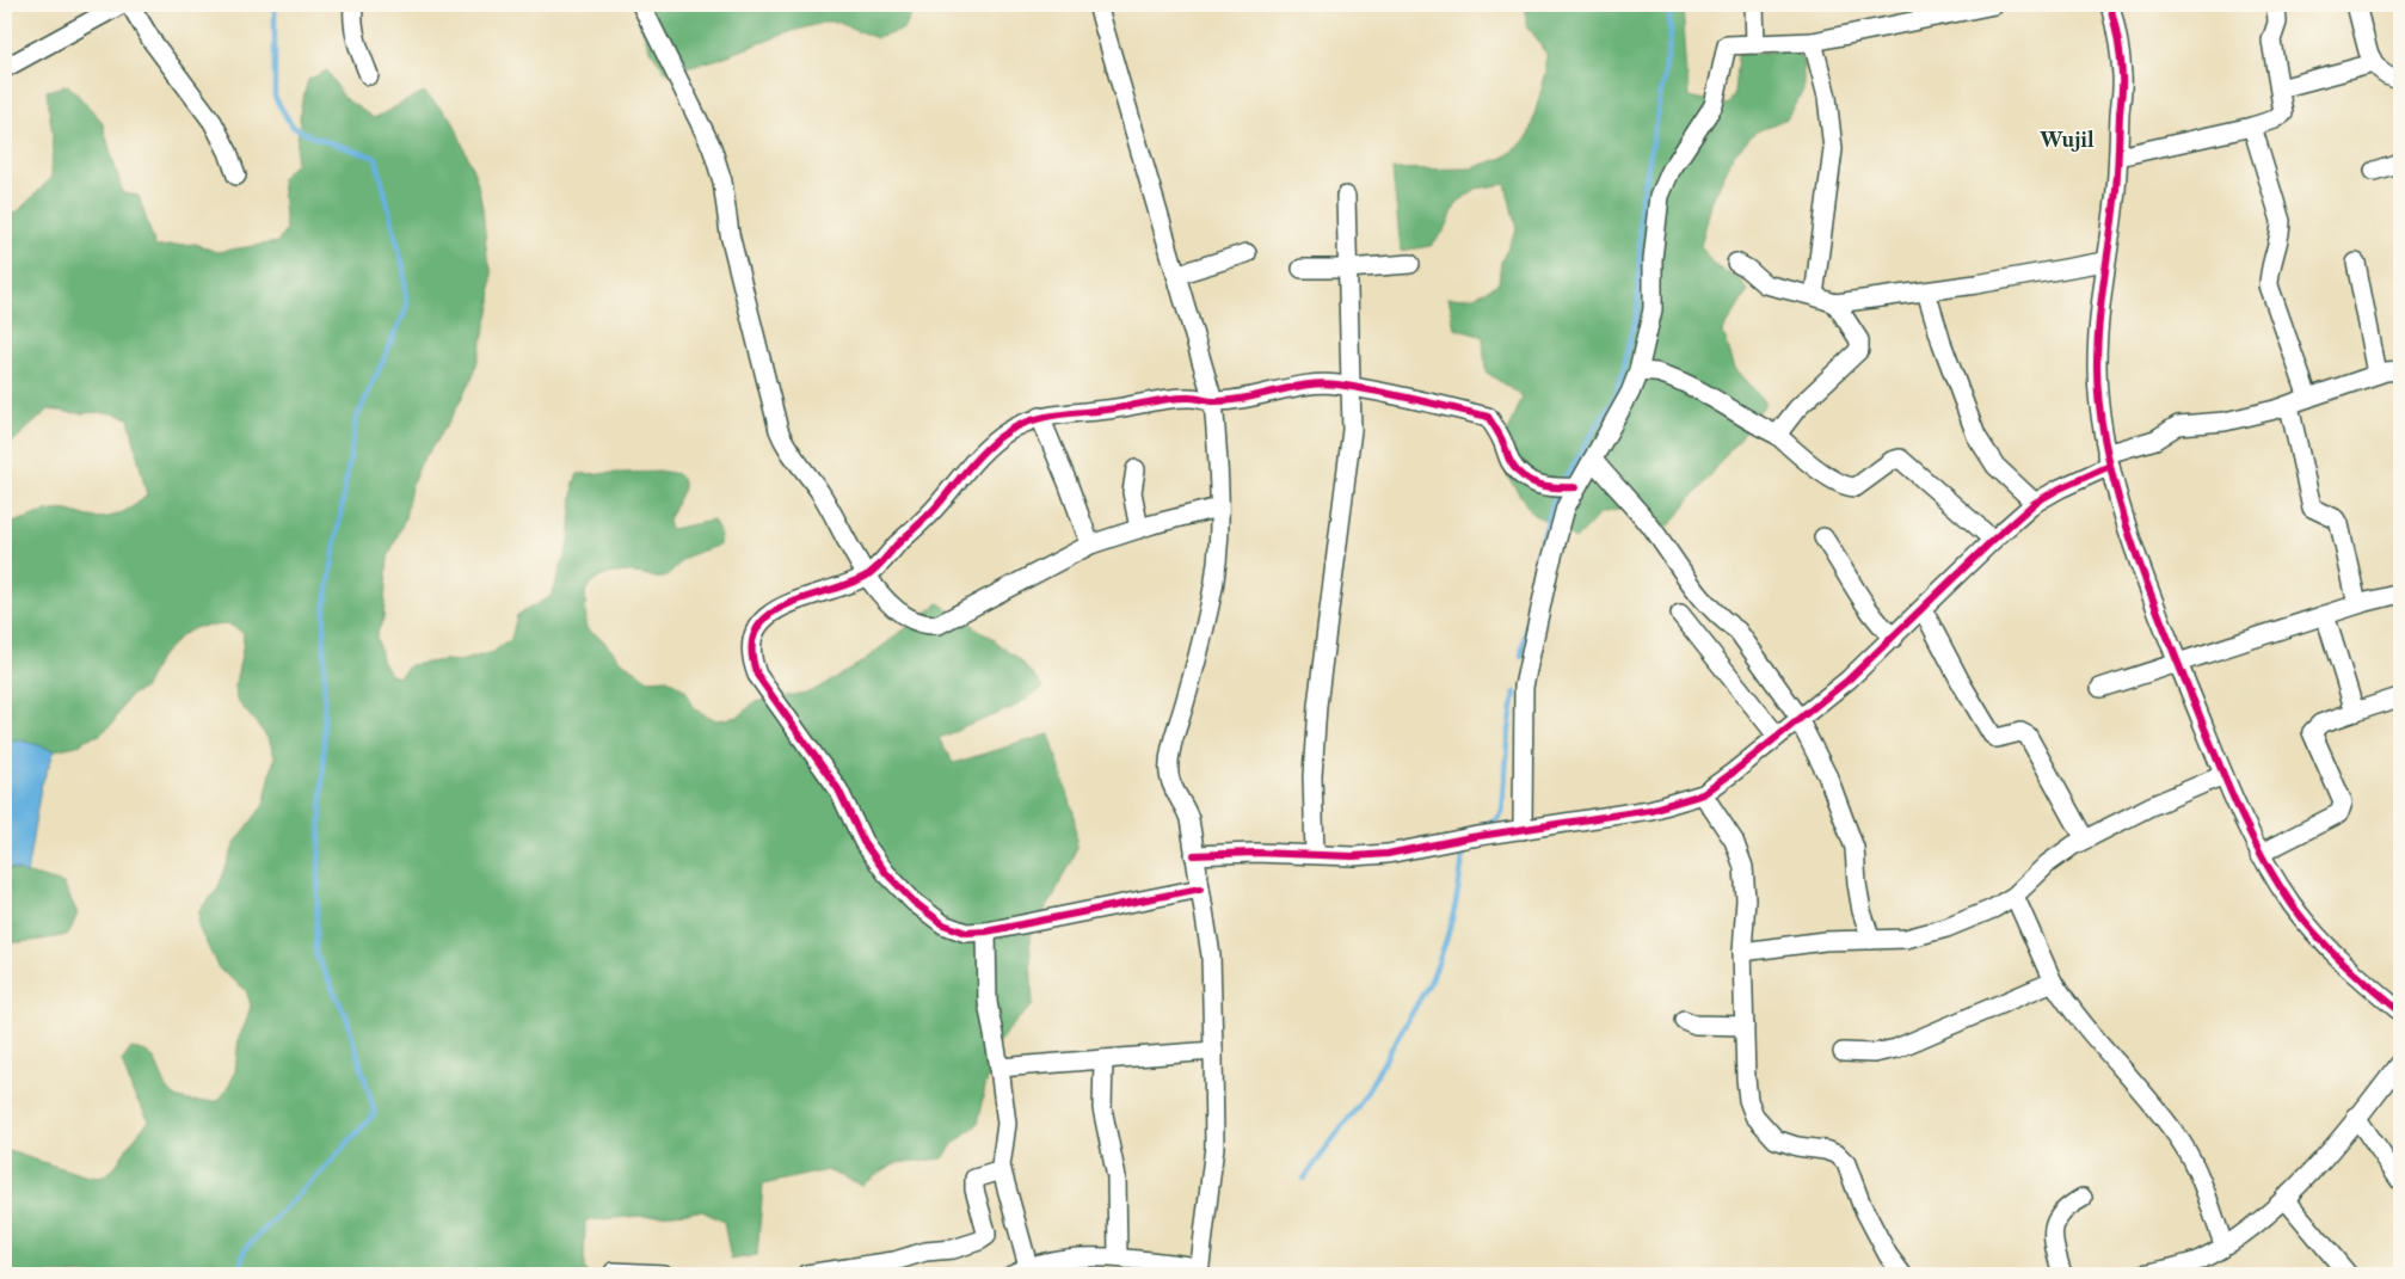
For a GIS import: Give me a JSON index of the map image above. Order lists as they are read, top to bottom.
{
  "districts": ["Wujil"]
}
